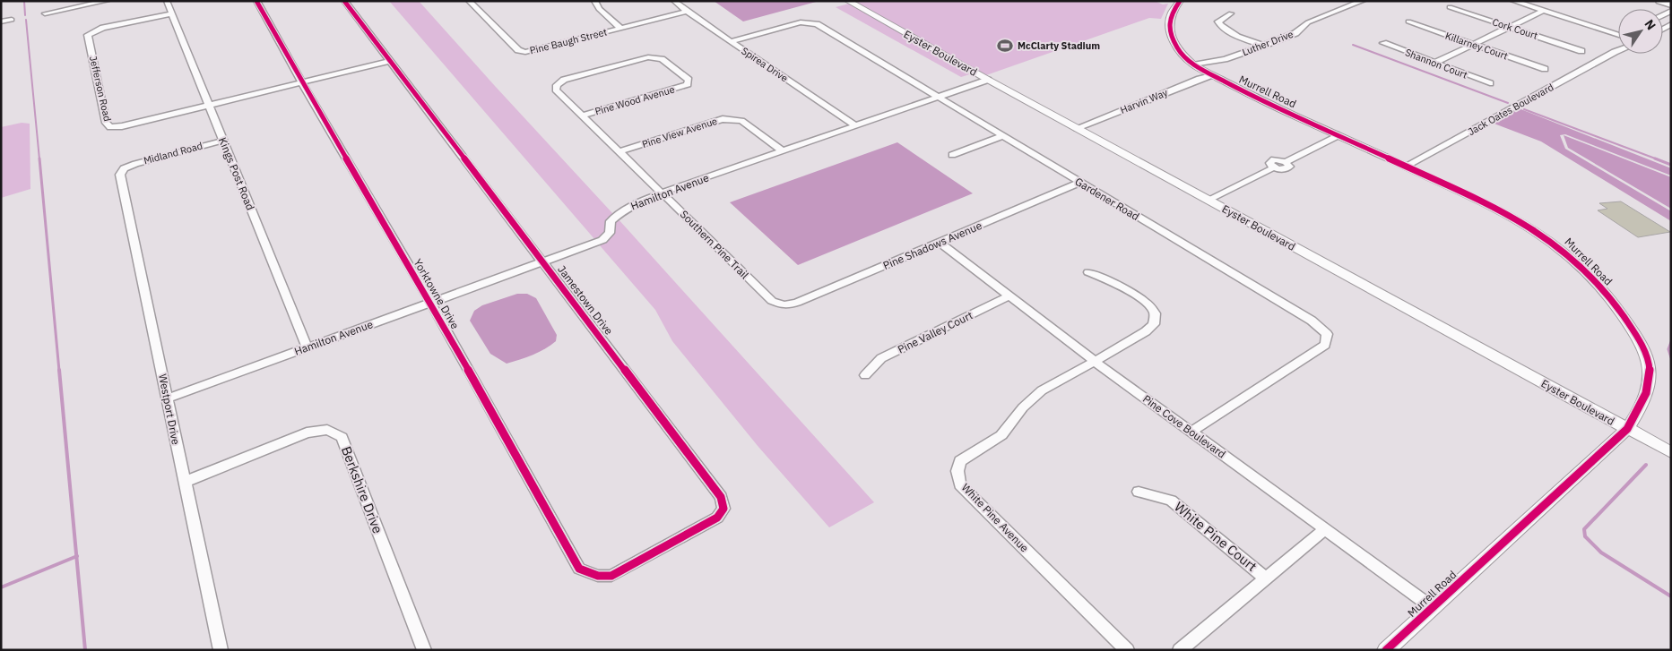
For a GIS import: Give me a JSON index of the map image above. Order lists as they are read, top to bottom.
{
  "streets": {
    "street": [
      "Cork Court",
      "Pine Baugh Street",
      "Luther Drive",
      "Killarney Court",
      "Eyster Boulevard",
      "Shannon Court",
      "Spirea Drive",
      "Jefferson Road",
      "Murrell Road",
      "Pine Wood Avenue",
      "Harvin Way",
      "Jack Oates Boulevard",
      "Pine View Avenue",
      "Midland Road",
      "Kings Post Road",
      "Hamilton Avenue",
      "Gardener Road",
      "Southern Pine Trail",
      "Pine Shadows Avenue",
      "Yorktowne Drive",
      "Jamestown Drive",
      "Pine Valley Court",
      "Westport Drive",
      "Pine Cove Boulevard",
      "Berkshire Drive",
      "White Pine Avenue",
      "White Pine Court"
    ]
  },
  "crossings": [
    ["Pine Baugh Street", "Spirea Drive"],
    ["Luther Drive", "Murrell Road"],
    ["Eyster Boulevard", "Murrell Road"],
    ["Eyster Boulevard", "Harvin Way"],
    ["Eyster Boulevard", "Hamilton Avenue"],
    ["Spirea Drive", "Hamilton Avenue"],
    ["Spirea Drive", "Gardener Road"],
    ["Jefferson Road", "Kings Post Road"],
    ["Murrell Road", "Harvin Way"],
    ["Murrell Road", "Jack Oates Boulevard"],
    ["Murrell Road", "Pine Cove Boulevard"],
    ["Pine Wood Avenue", "Southern Pine Trail"],
    ["Pine View Avenue", "Hamilton Avenue"],
    ["Pine View Avenue", "Southern Pine Trail"],
    ["Midland Road", "Kings Post Road"],
    ["Midland Road", "Westport Drive"],
    ["Kings Post Road", "Hamilton Avenue"],
    ["Hamilton Avenue", "Gardener Road"],
    ["Hamilton Avenue", "Southern Pine Trail"],
    ["Hamilton Avenue", "Yorktowne Drive"],
    ["Hamilton Avenue", "Jamestown Drive"],
    ["Hamilton Avenue", "Westport Drive"],
    ["Gardener Road", "Pine Shadows Avenue"],
    ["Gardener Road", "Pine Cove Boulevard"],
    ["Southern Pine Trail", "Pine Shadows Avenue"],
    ["Pine Shadows Avenue", "Pine Cove Boulevard"],
    ["Yorktowne Drive", "Jamestown Drive"],
    ["Pine Valley Court", "Pine Cove Boulevard"],
    ["Westport Drive", "Berkshire Drive"],
    ["Pine Cove Boulevard", "White Pine Avenue"]
  ],
  "places": {
    "sports": ["McClarty Stadium"]
  },
  "north": "top right"
}
